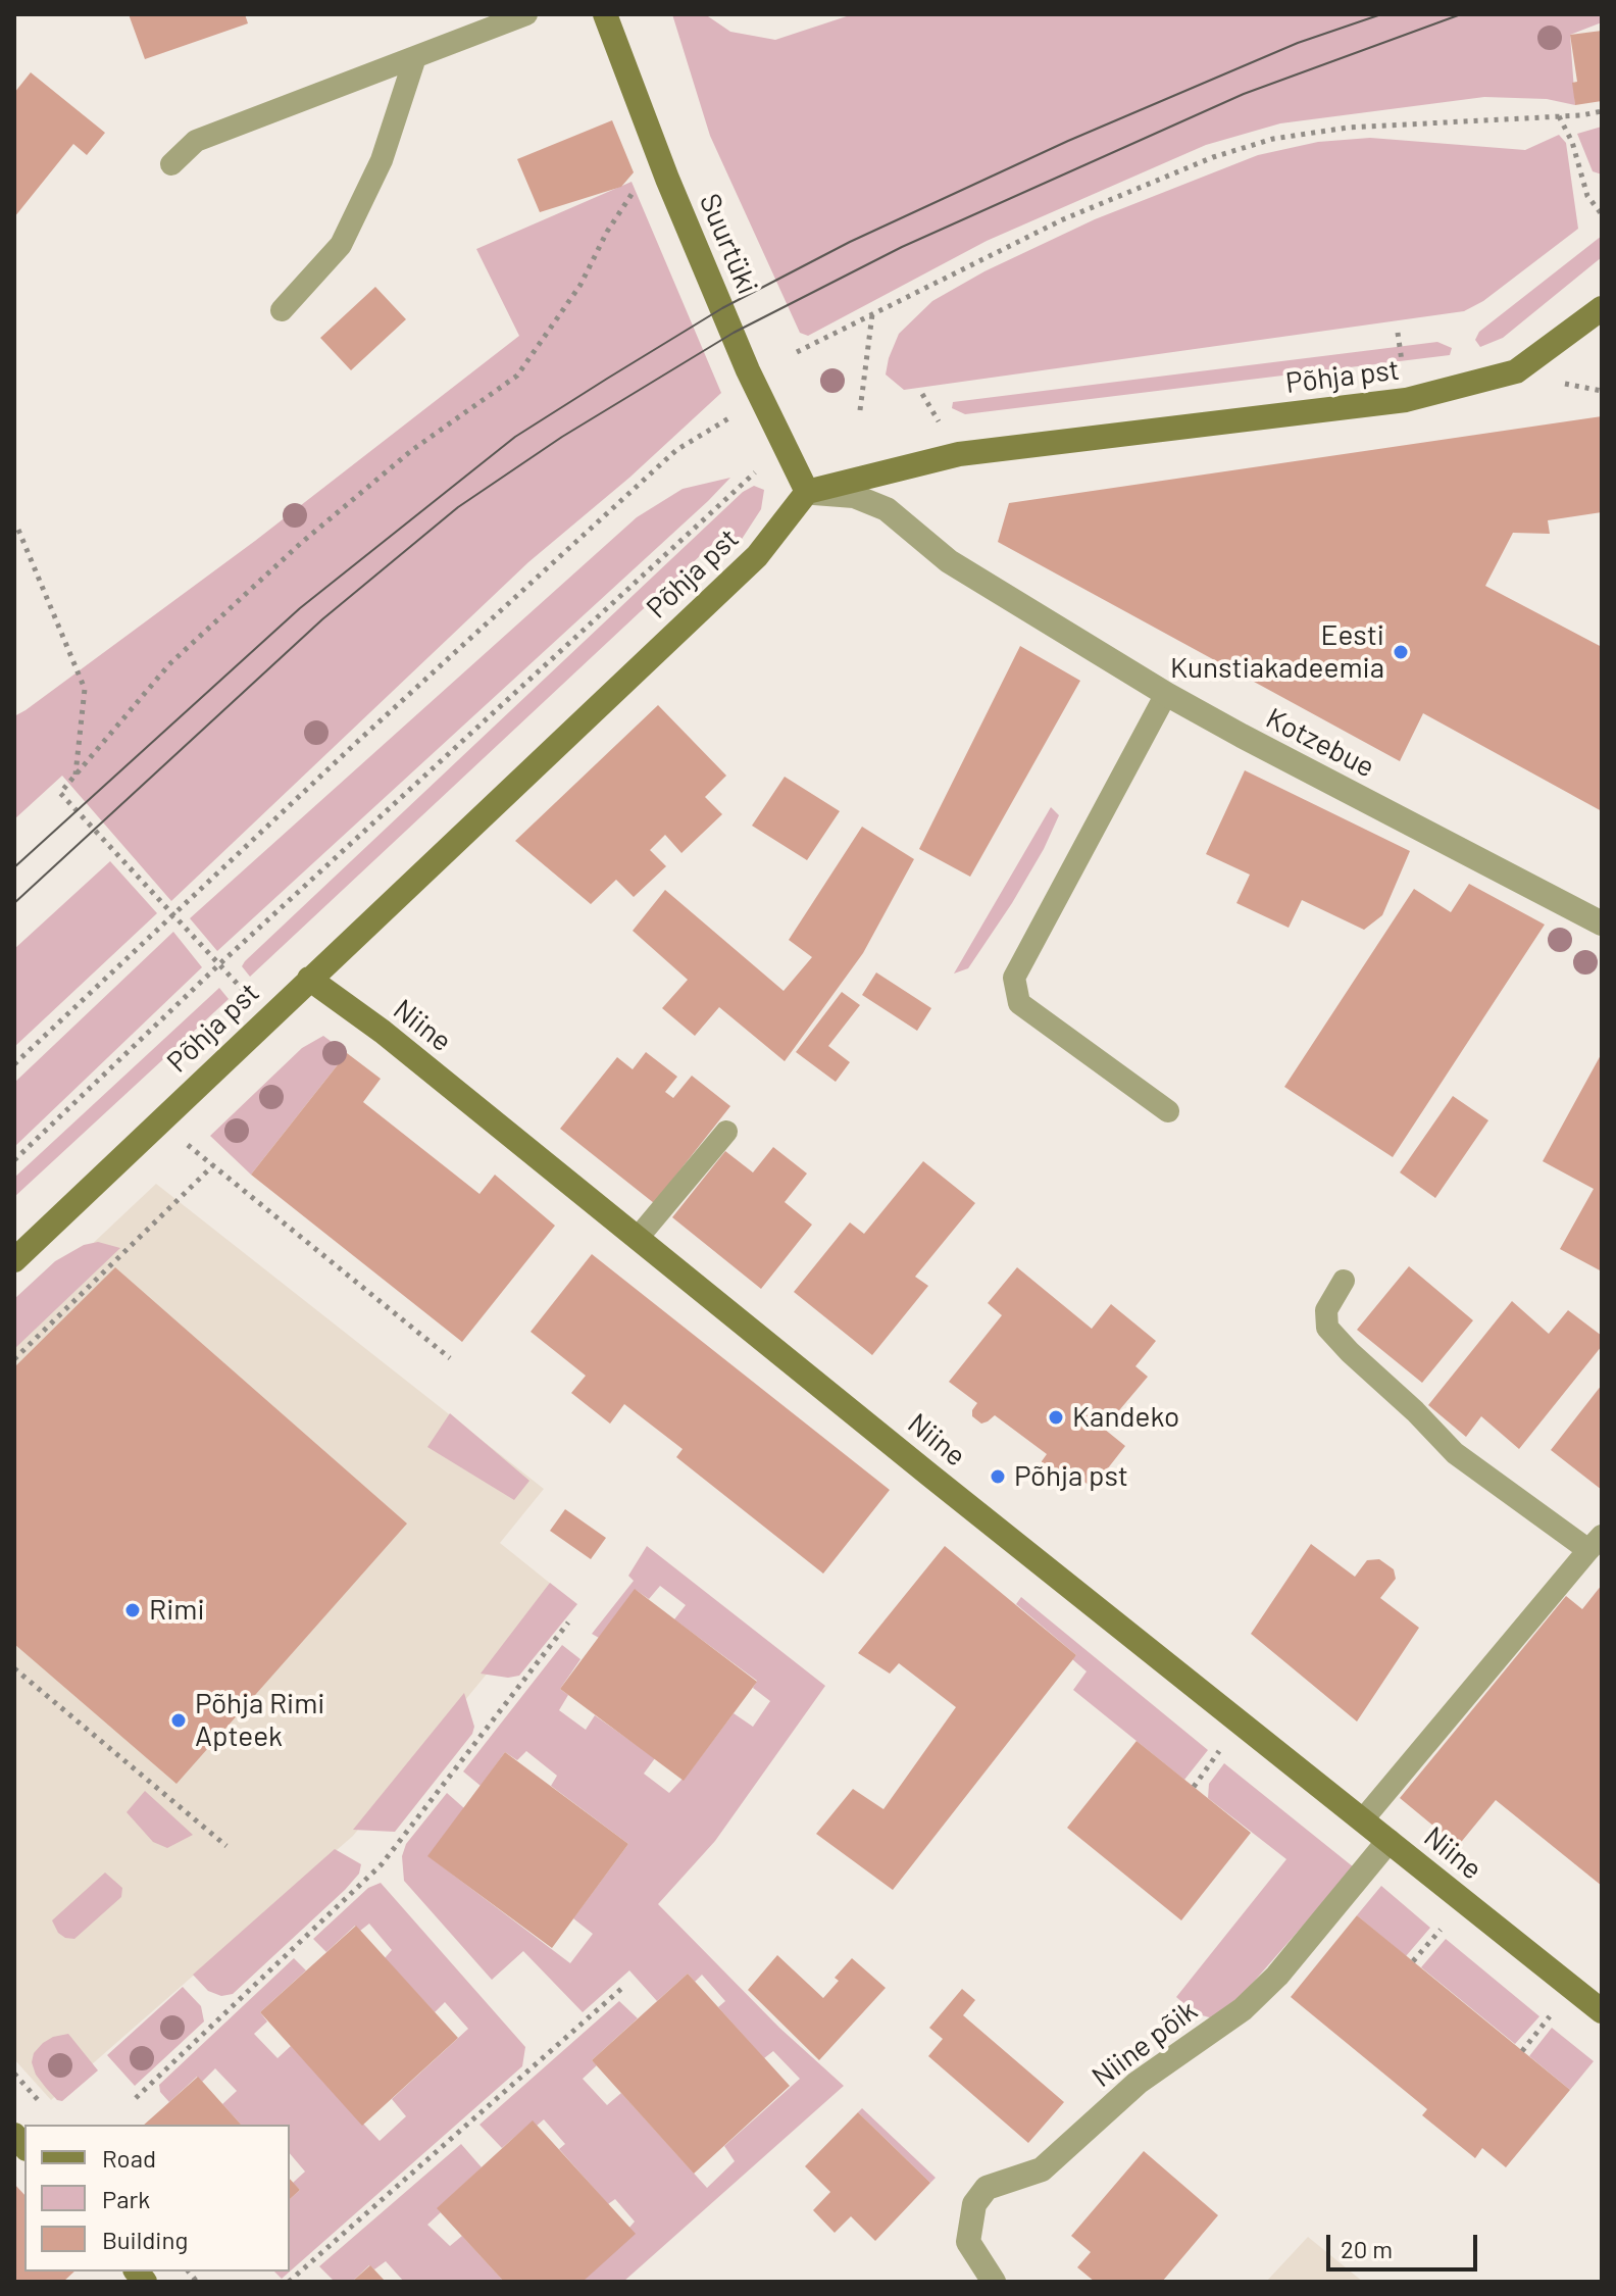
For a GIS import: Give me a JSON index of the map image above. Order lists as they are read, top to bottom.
{
  "streets": {
    "street": [
      "Suurtüki",
      "Põhja pst",
      "Kotzebue",
      "Niine",
      "Niine põik"
    ]
  },
  "crossings": [
    ["Suurtüki", "Põhja pst"],
    ["Suurtüki", "Kotzebue"],
    ["Põhja pst", "Kotzebue"],
    ["Põhja pst", "Niine"],
    ["Niine", "Niine põik"]
  ],
  "places": [
    "Eesti Kunstiakadeemia",
    "Kandeko",
    "Põhja pst",
    "Rimi",
    "Põhja Rimi Apteek"
  ],
  "legend": ["Road", "Park", "Building"],
  "scale_bar": "20 m"
}
